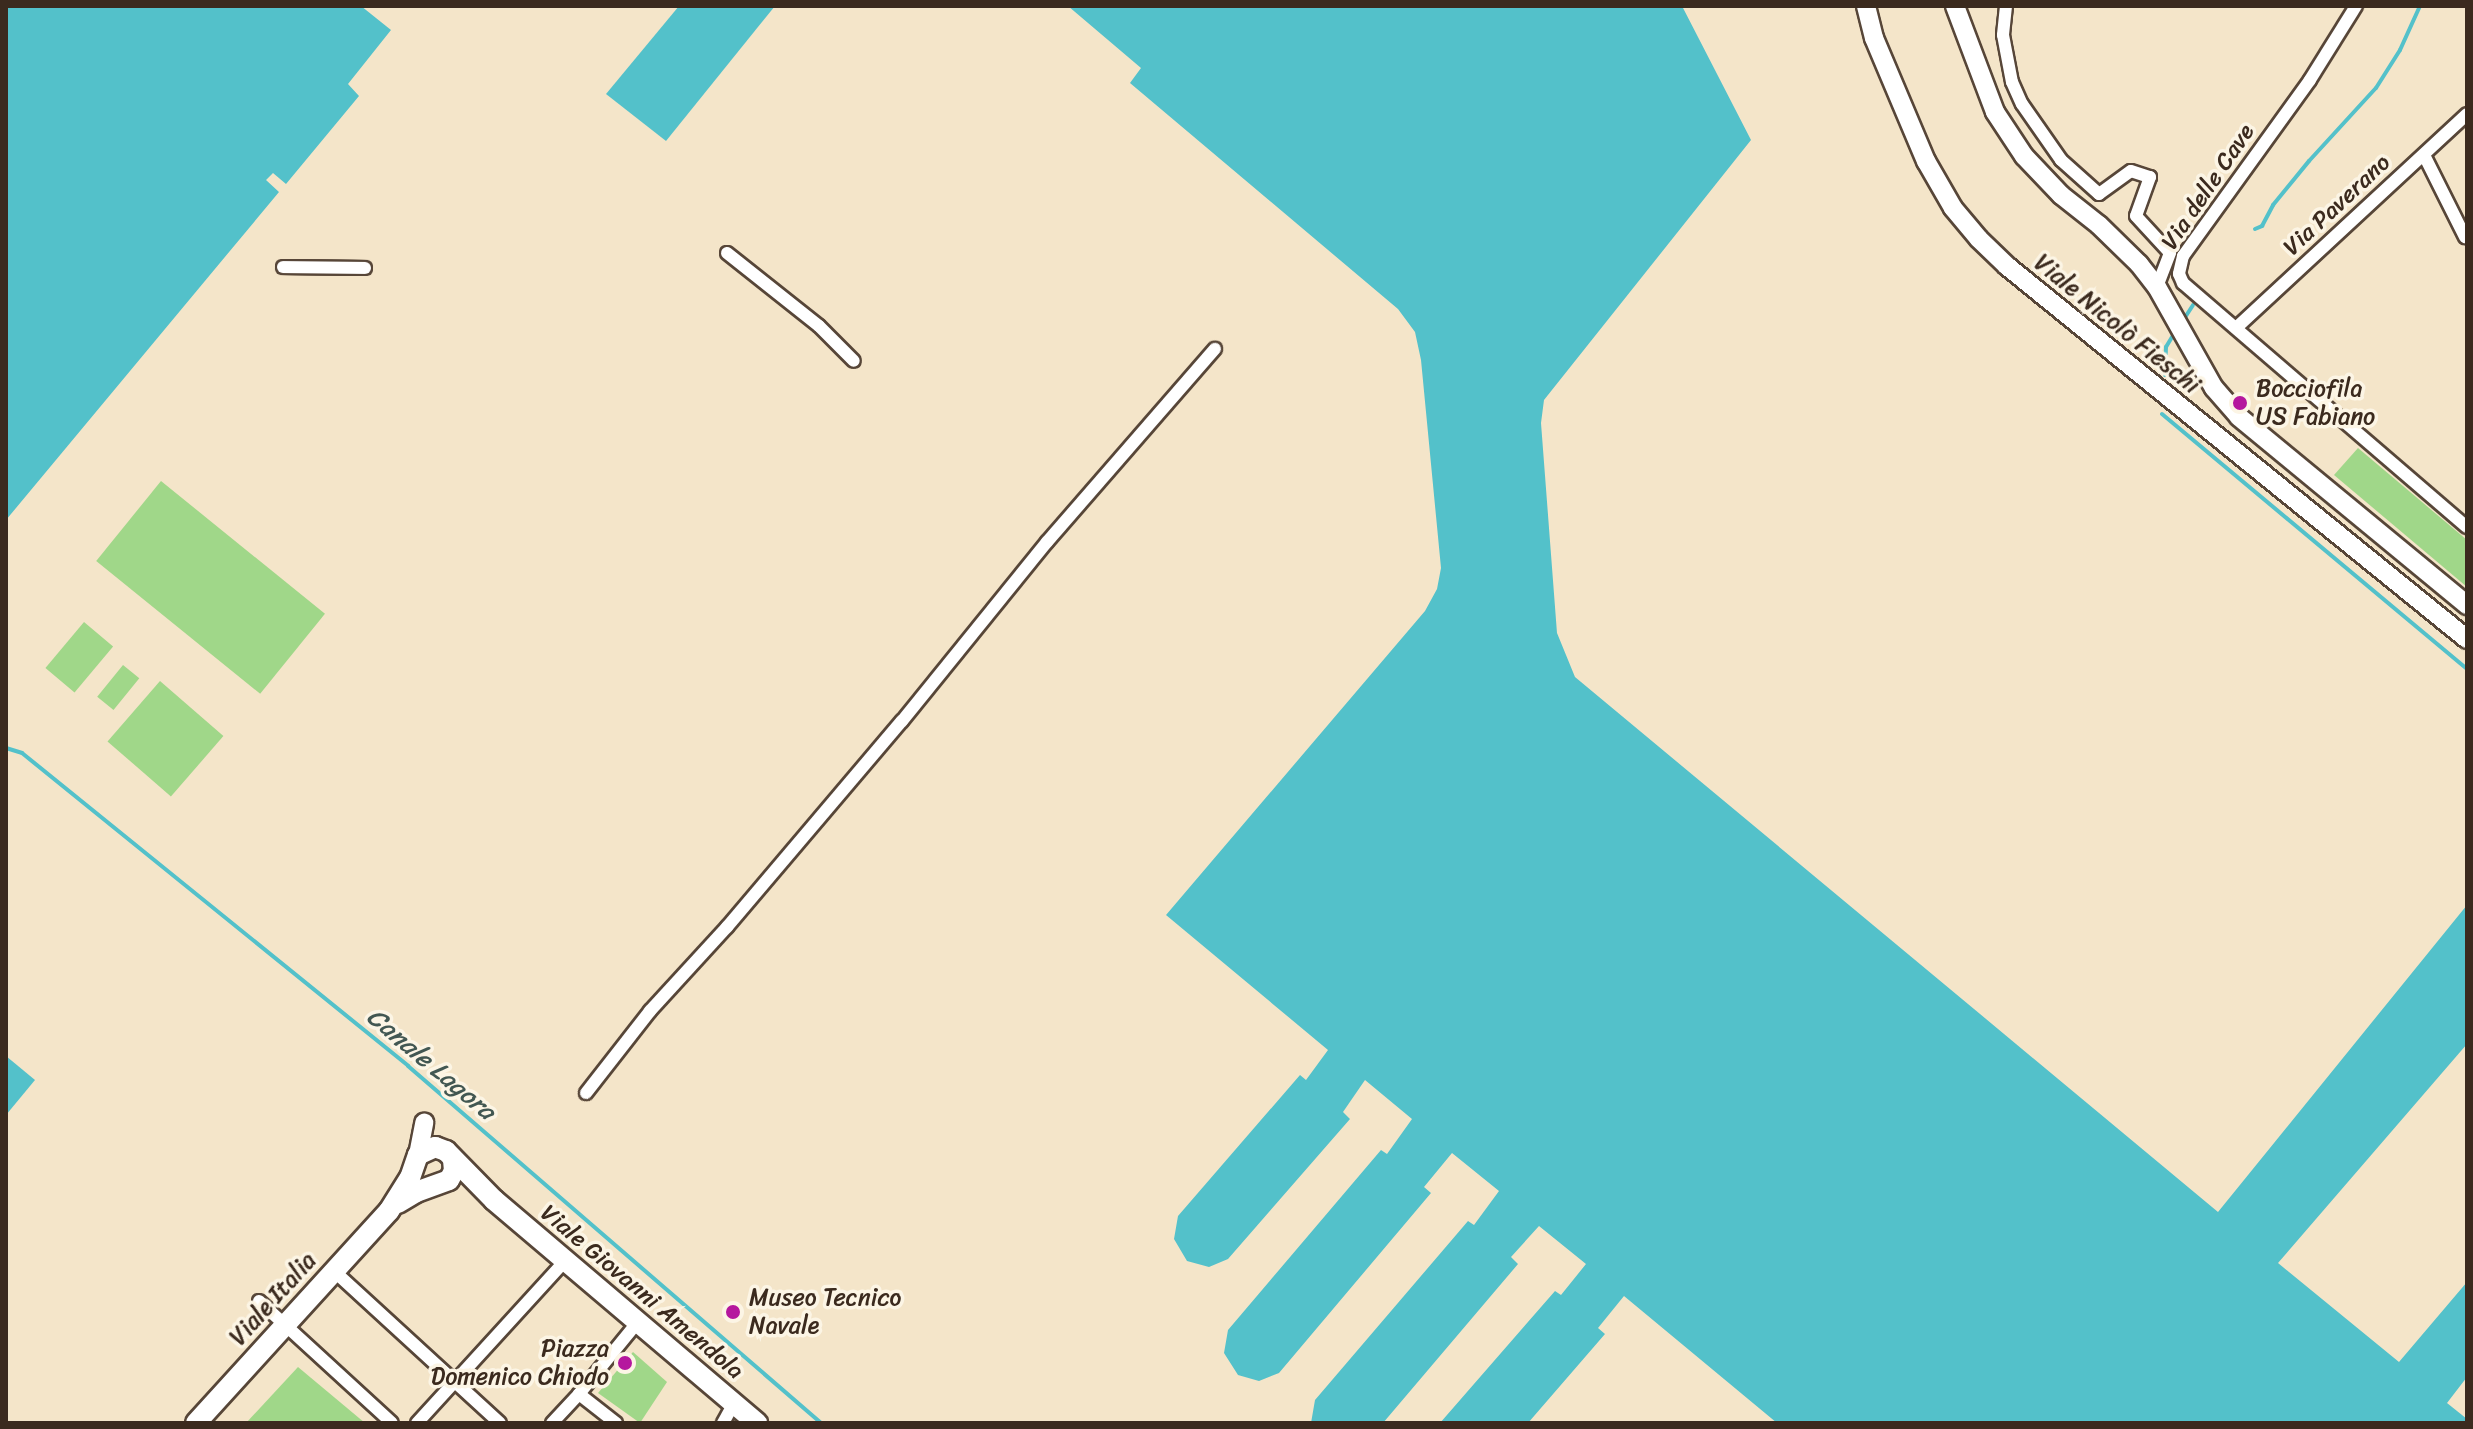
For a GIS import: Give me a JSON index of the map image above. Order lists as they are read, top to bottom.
{
  "streets": {
    "main road": ["Viale Nicolò Fieschi", "Viale Giovanni Amendola", "Viale Italia"],
    "street": ["Via delle Cave", "Via Paverano"]
  },
  "crossings": [
    ["Via delle Cave", "Via Paverano"],
    ["Viale Giovanni Amendola", "Viale Italia"]
  ],
  "water": ["Canale Lagora"],
  "places": ["Bocciofila US Fabiano", "Museo Tecnico Navale", "Piazza Domenico Chiodo"]
}
